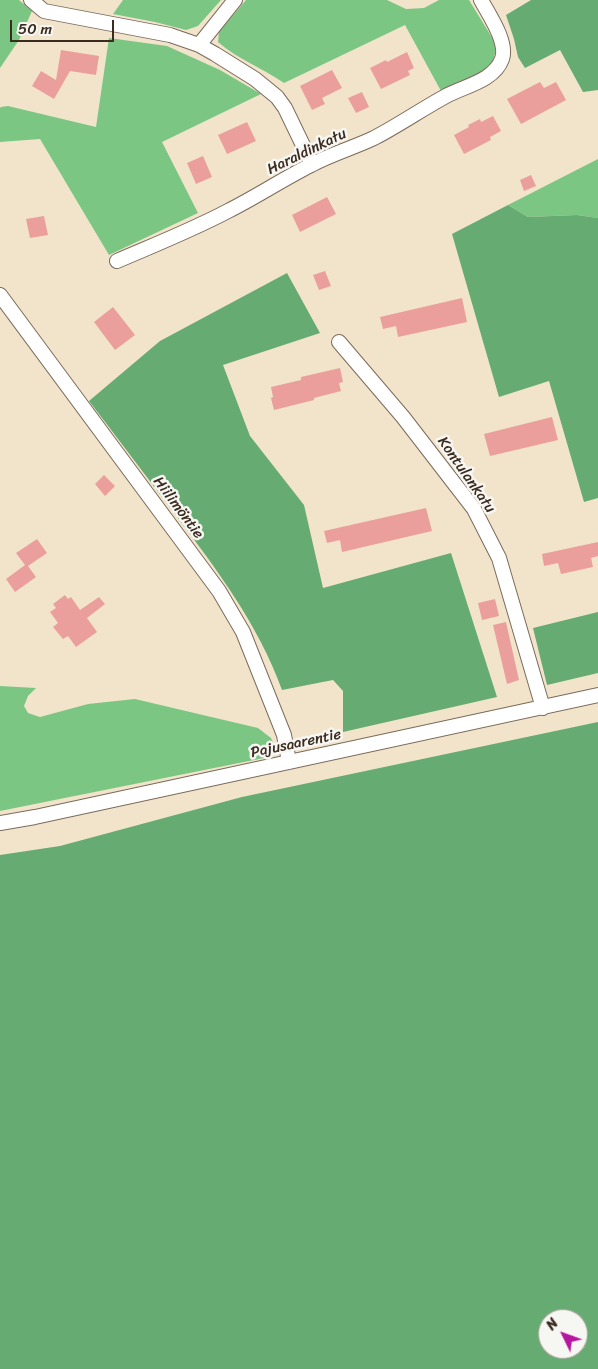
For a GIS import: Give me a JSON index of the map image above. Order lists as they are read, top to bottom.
{
  "streets": {
    "street": [
      "Haraldinkatu",
      "Kontulankatu",
      "Hiilimöntie",
      "Pajusaarentie"
    ]
  },
  "crossings": [
    ["Kontulankatu", "Pajusaarentie"],
    ["Hiilimöntie", "Pajusaarentie"]
  ],
  "scale_bar": "50 m",
  "north": "top left"
}
